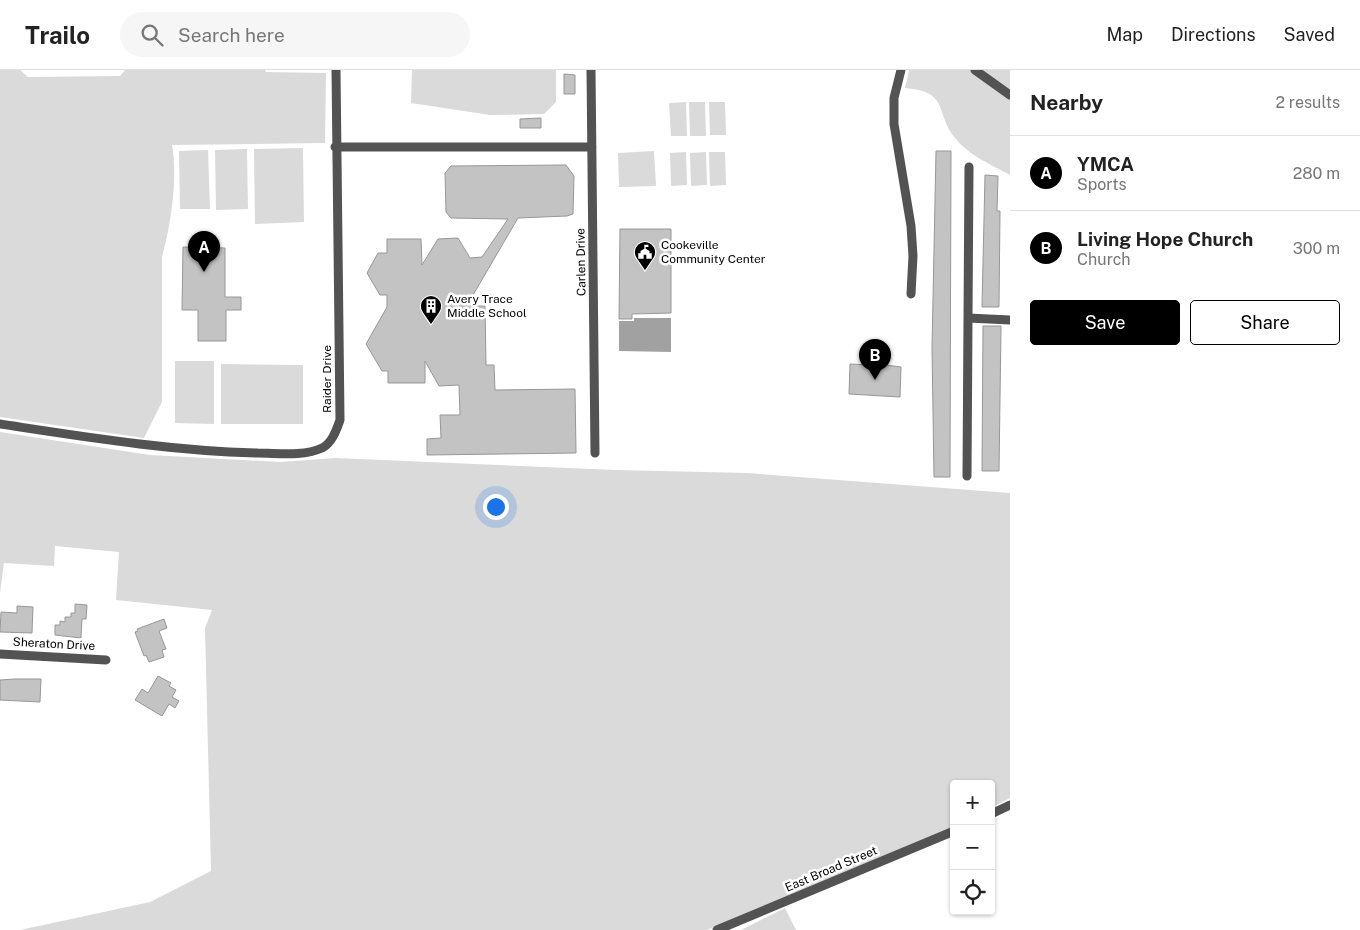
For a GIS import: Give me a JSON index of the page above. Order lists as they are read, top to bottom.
{
  "streets": {
    "street": [
      "Carlen Drive",
      "Raider Drive",
      "Sheraton Drive",
      "East Broad Street"
    ]
  },
  "places": {
    "public building": ["Cookeville Community Center"],
    "building": ["Avery Trace Middle School"]
  },
  "page": {
    "header": "Trailo",
    "search": "Search here",
    "nav": ["Map", "Directions", "Saved"],
    "heading": ["Nearby", "2 results"],
    "list": [
      {
        "mark": "A",
        "name": "YMCA",
        "note": "Sports",
        "value": "280 m"
      },
      {
        "mark": "B",
        "name": "Living Hope Church",
        "note": "Church",
        "value": "300 m"
      }
    ],
    "pins": ["A", "B"],
    "buttons": ["Save", "Share"],
    "map_buttons": ["+", "−"]
  }
}
